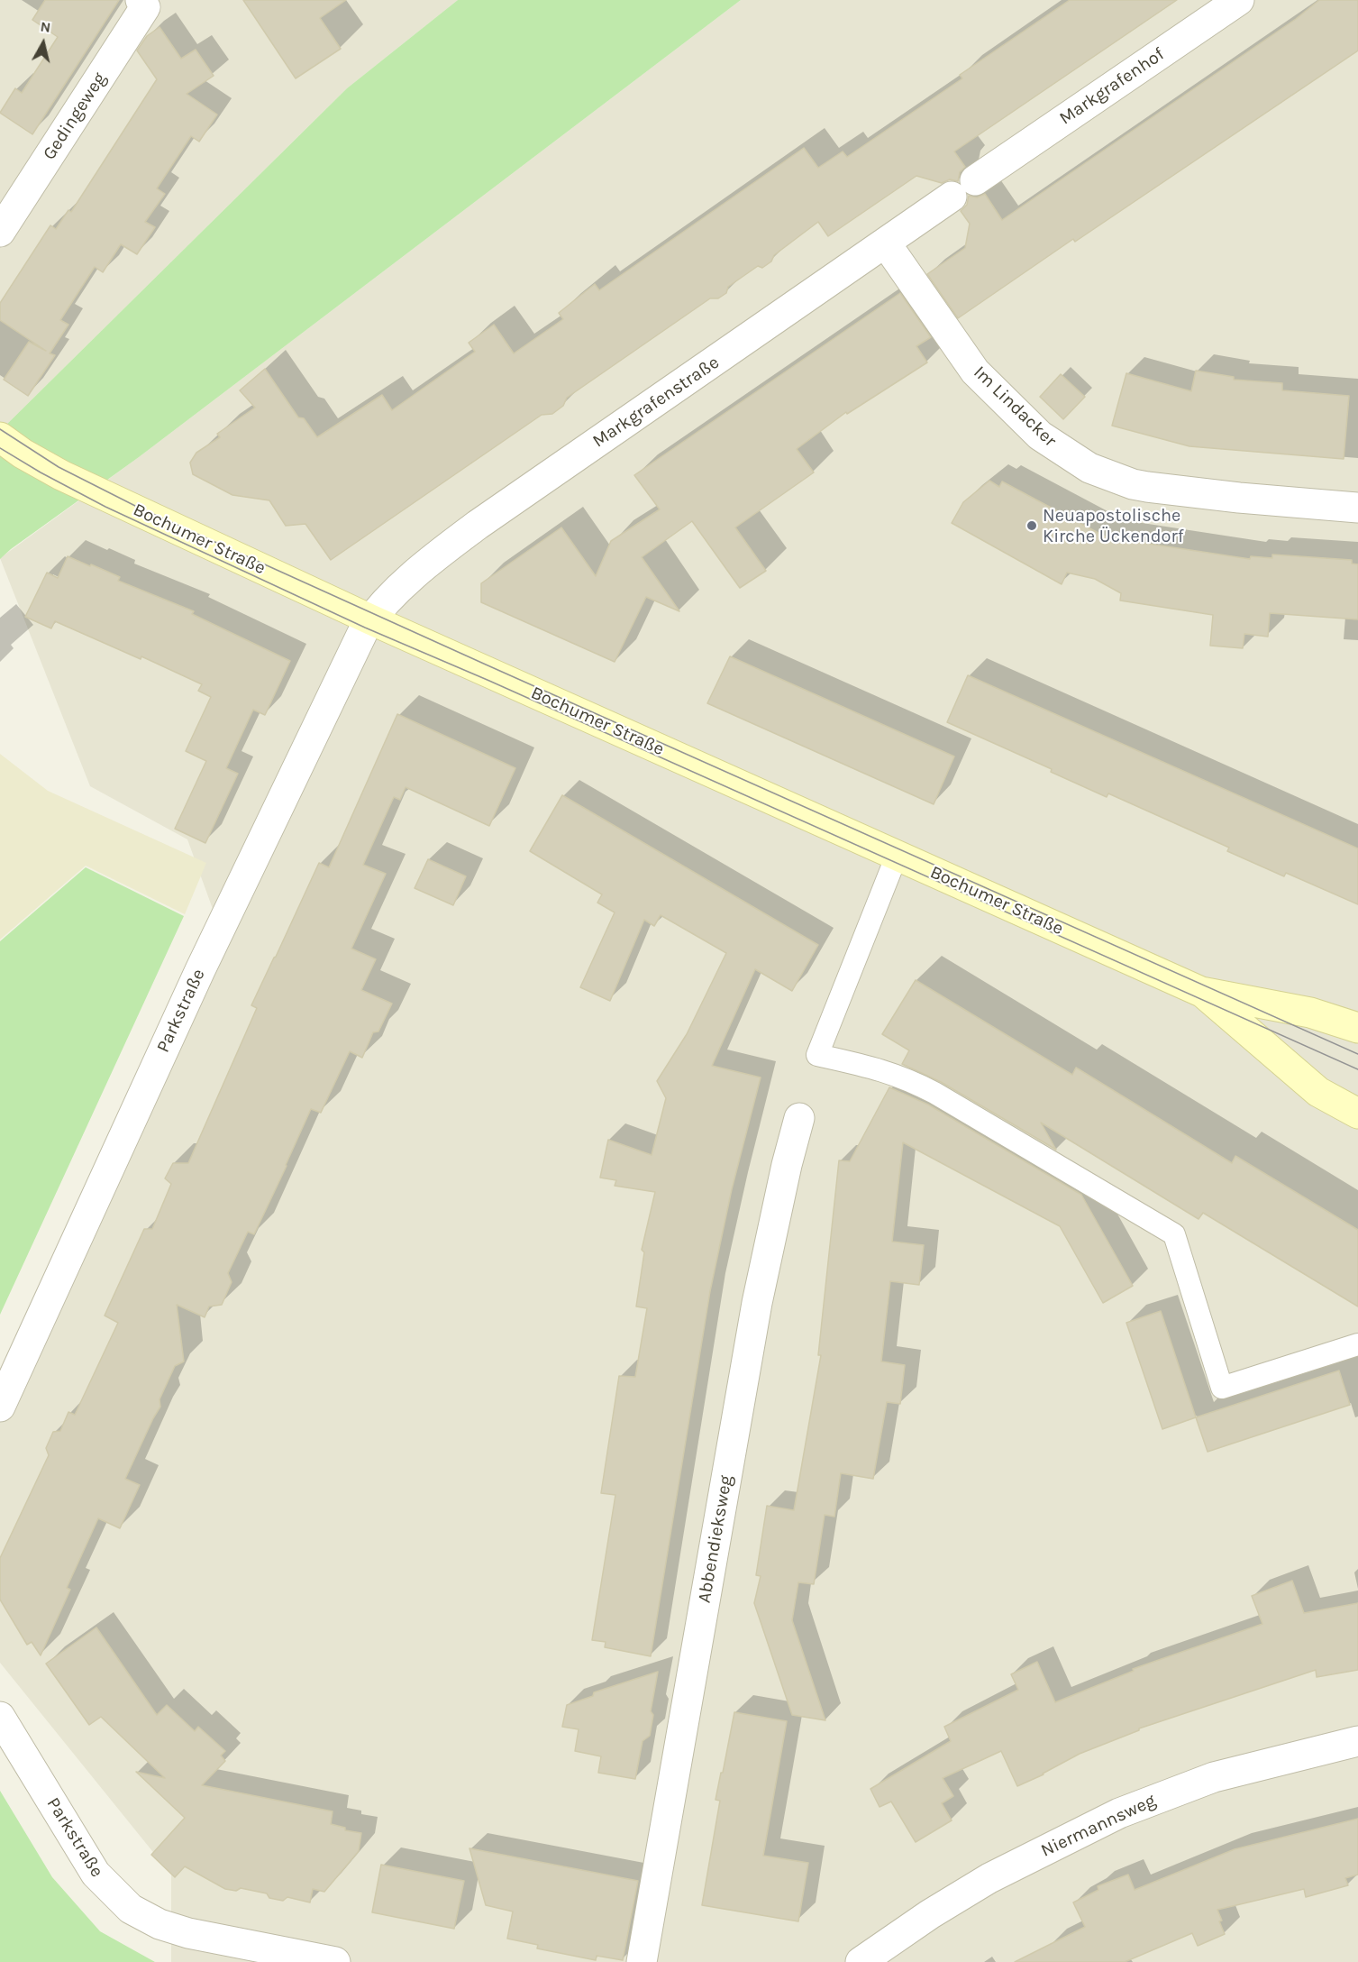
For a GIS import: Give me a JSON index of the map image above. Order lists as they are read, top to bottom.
{
  "streets": {
    "main road": ["Bochumer Straße"],
    "street": [
      "Markgrafenhof",
      "Gedingeweg",
      "Markgrafenstraße",
      "Im Lindacker",
      "Parkstraße",
      "Abbendieksweg",
      "Niermannsweg"
    ]
  },
  "crossings": [
    ["Markgrafenhof", "Markgrafenstraße"],
    ["Markgrafenstraße", "Im Lindacker"],
    ["Markgrafenstraße", "Bochumer Straße"],
    ["Markgrafenstraße", "Parkstraße"],
    ["Bochumer Straße", "Parkstraße"]
  ],
  "places": ["Neuapostolische Kirche Ückendorf"],
  "north": "top"
}
